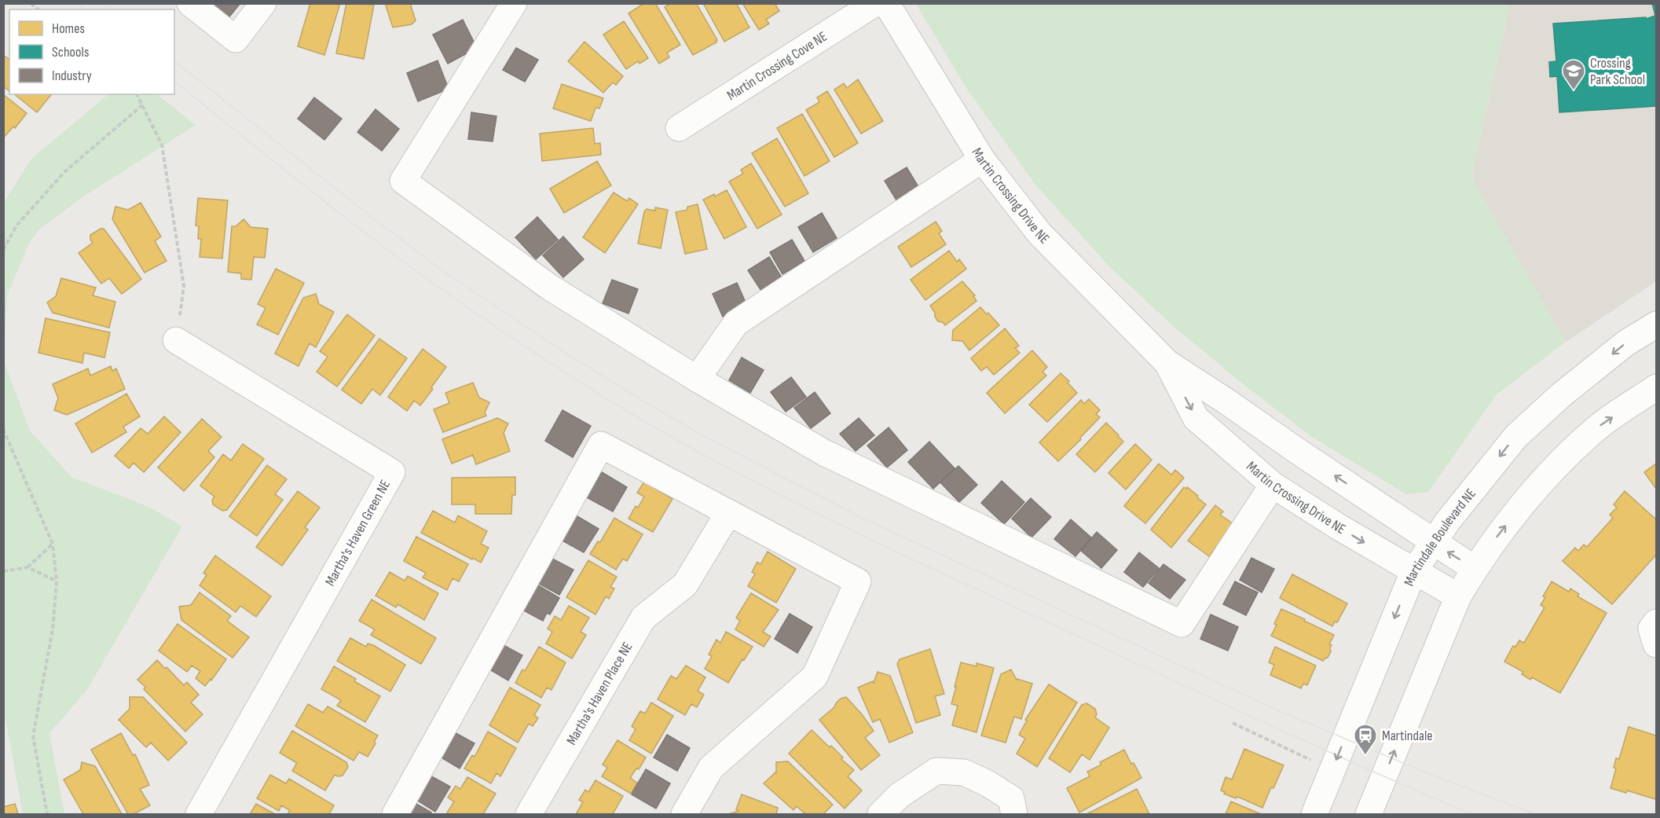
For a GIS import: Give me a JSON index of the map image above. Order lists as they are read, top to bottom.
{
  "streets": {
    "street": [
      "Martin Crossing Cove NE",
      "Martin Crossing Drive NE",
      "Martha's Haven Green NE",
      "Martindale Boulevard NE",
      "Martha's Haven Place NE"
    ]
  },
  "crossings": [
    ["Martin Crossing Drive NE", "Martindale Boulevard NE"]
  ],
  "places": {
    "school or university": ["Crossing Park School"],
    "station": ["Martindale"]
  },
  "legend": ["Homes", "Schools", "Industry"]
}
